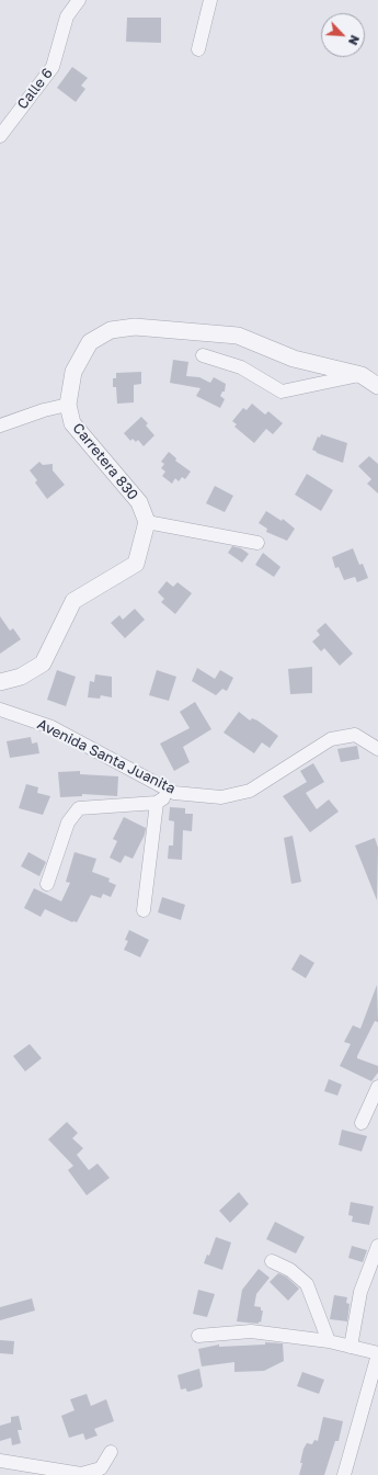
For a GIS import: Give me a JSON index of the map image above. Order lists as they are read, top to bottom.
{
  "streets": {
    "street": ["Calle 6", "Carretera 830", "Avenida Santa Juanita"]
  },
  "north": "bottom right"
}
